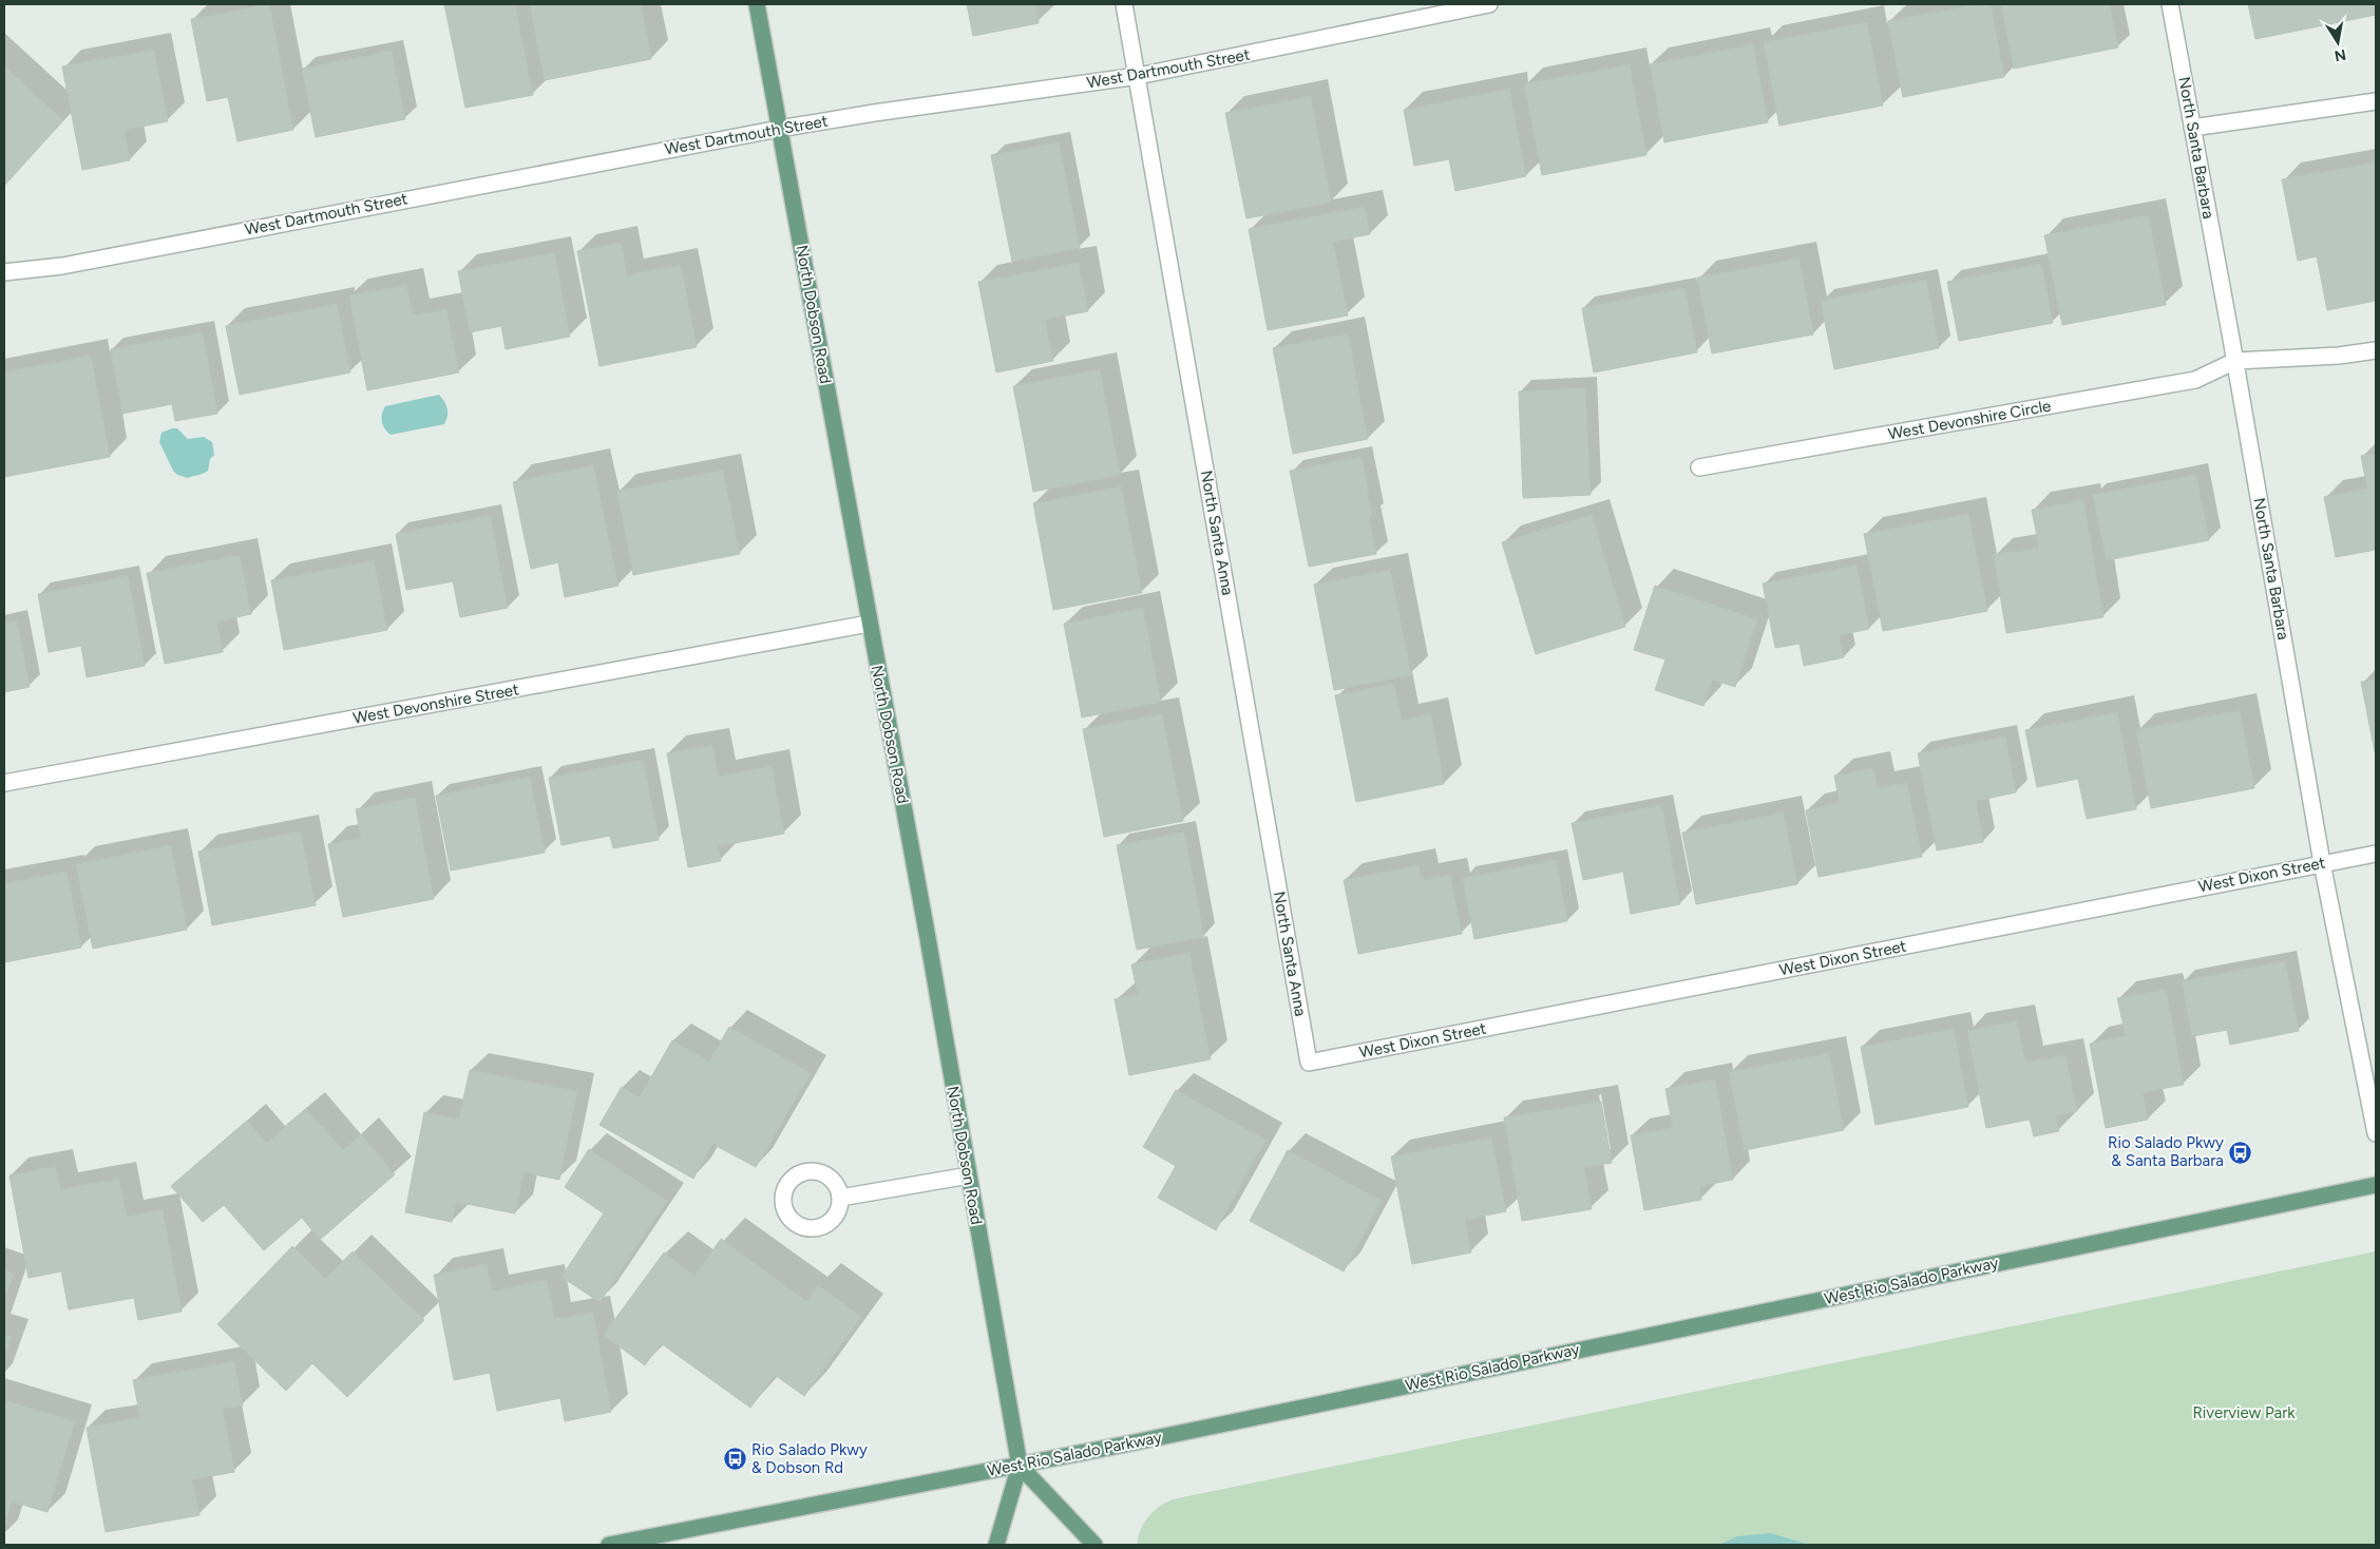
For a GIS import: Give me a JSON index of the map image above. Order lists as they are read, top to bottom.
{
  "streets": {
    "main road": ["North Dobson Road", "West Rio Salado Parkway"],
    "street": [
      "West Dartmouth Street",
      "North Santa Barbara",
      "West Devonshire Circle",
      "North Santa Anna",
      "West Devonshire Street",
      "West Dixon Street"
    ]
  },
  "crossings": [
    ["West Dartmouth Street", "North Dobson Road"],
    ["West Dartmouth Street", "North Santa Anna"],
    ["North Santa Barbara", "West Devonshire Circle"],
    ["North Santa Barbara", "West Dixon Street"],
    ["North Dobson Road", "West Devonshire Street"],
    ["North Dobson Road", "West Rio Salado Parkway"],
    ["North Santa Anna", "West Dixon Street"]
  ],
  "parks": ["Riverview Park"],
  "places": {
    "bus stop": ["Rio Salado Pkwy & Santa Barbara", "Rio Salado Pkwy & Dobson Rd"]
  },
  "north": "bottom"
}
